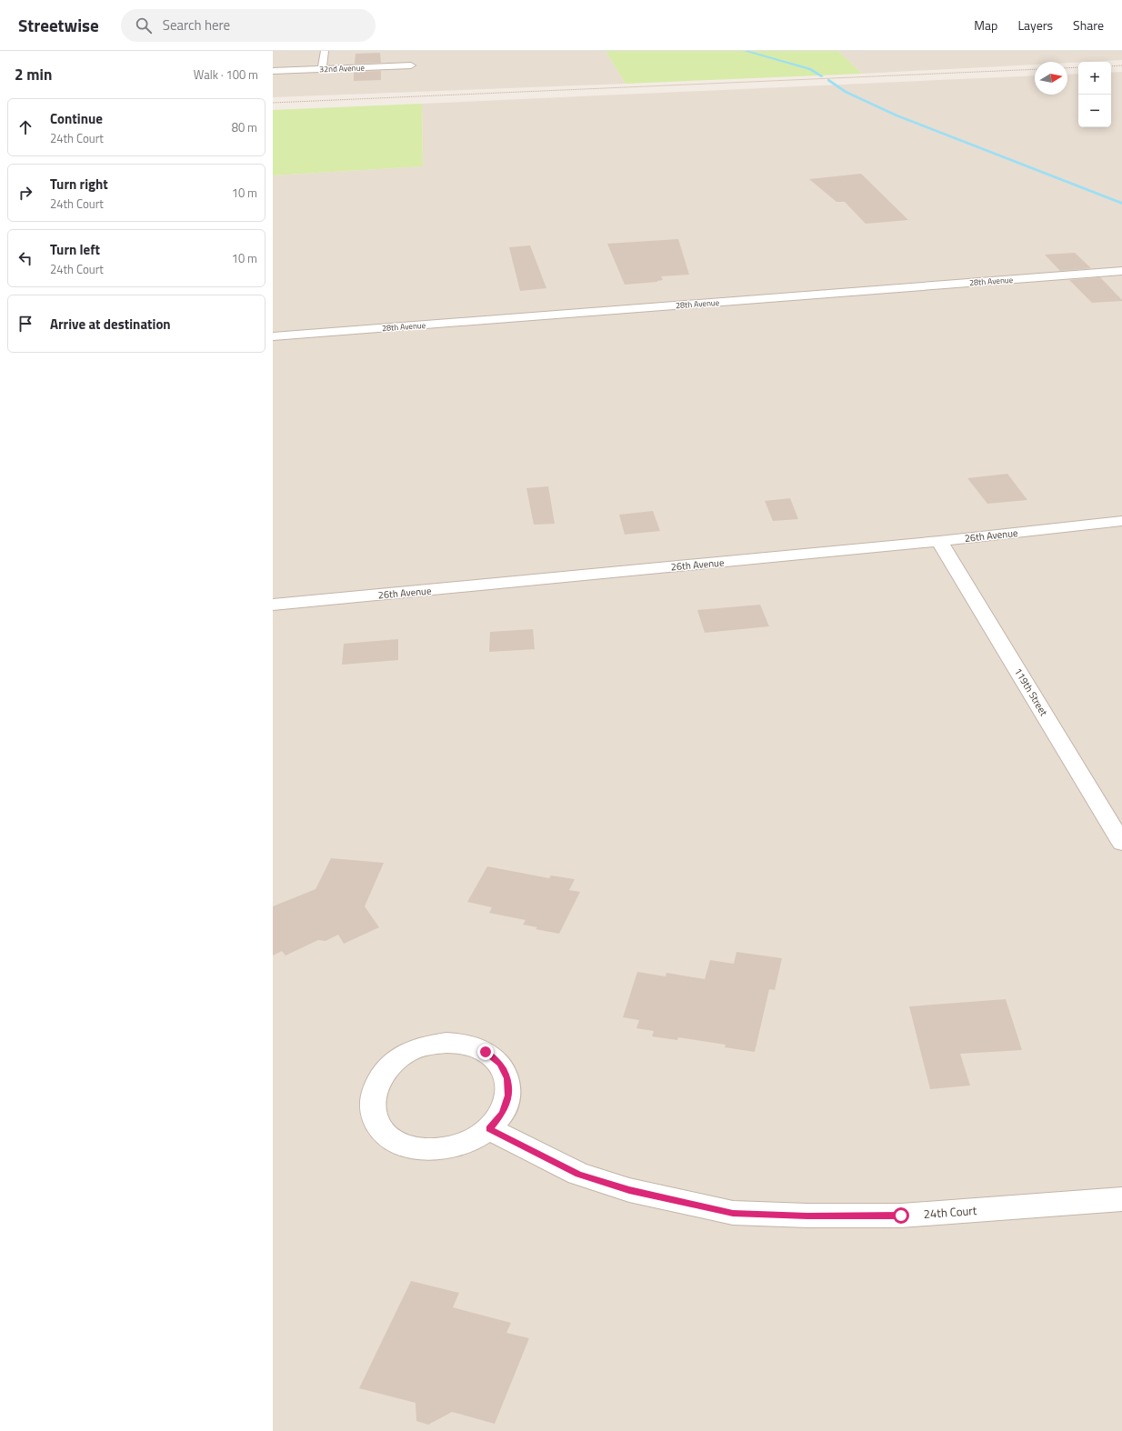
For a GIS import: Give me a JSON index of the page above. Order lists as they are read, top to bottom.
{
  "streets": {
    "street": [
      "32nd Avenue",
      "28th Avenue",
      "26th Avenue",
      "119th Street",
      "24th Court"
    ]
  },
  "crossings": [
    ["26th Avenue", "119th Street"]
  ],
  "north": "right",
  "page": {
    "header": "Streetwise",
    "search": "Search here",
    "nav": ["Map", "Layers", "Share"],
    "heading": ["2 min", "Walk · 100 m"],
    "map_buttons": ["+", "−"],
    "list": [
      ["Continue", "24th Court", "80 m"],
      ["Turn right", "24th Court", "10 m"],
      ["Turn left", "24th Court", "10 m"],
      "Arrive at destination"
    ]
  }
}
